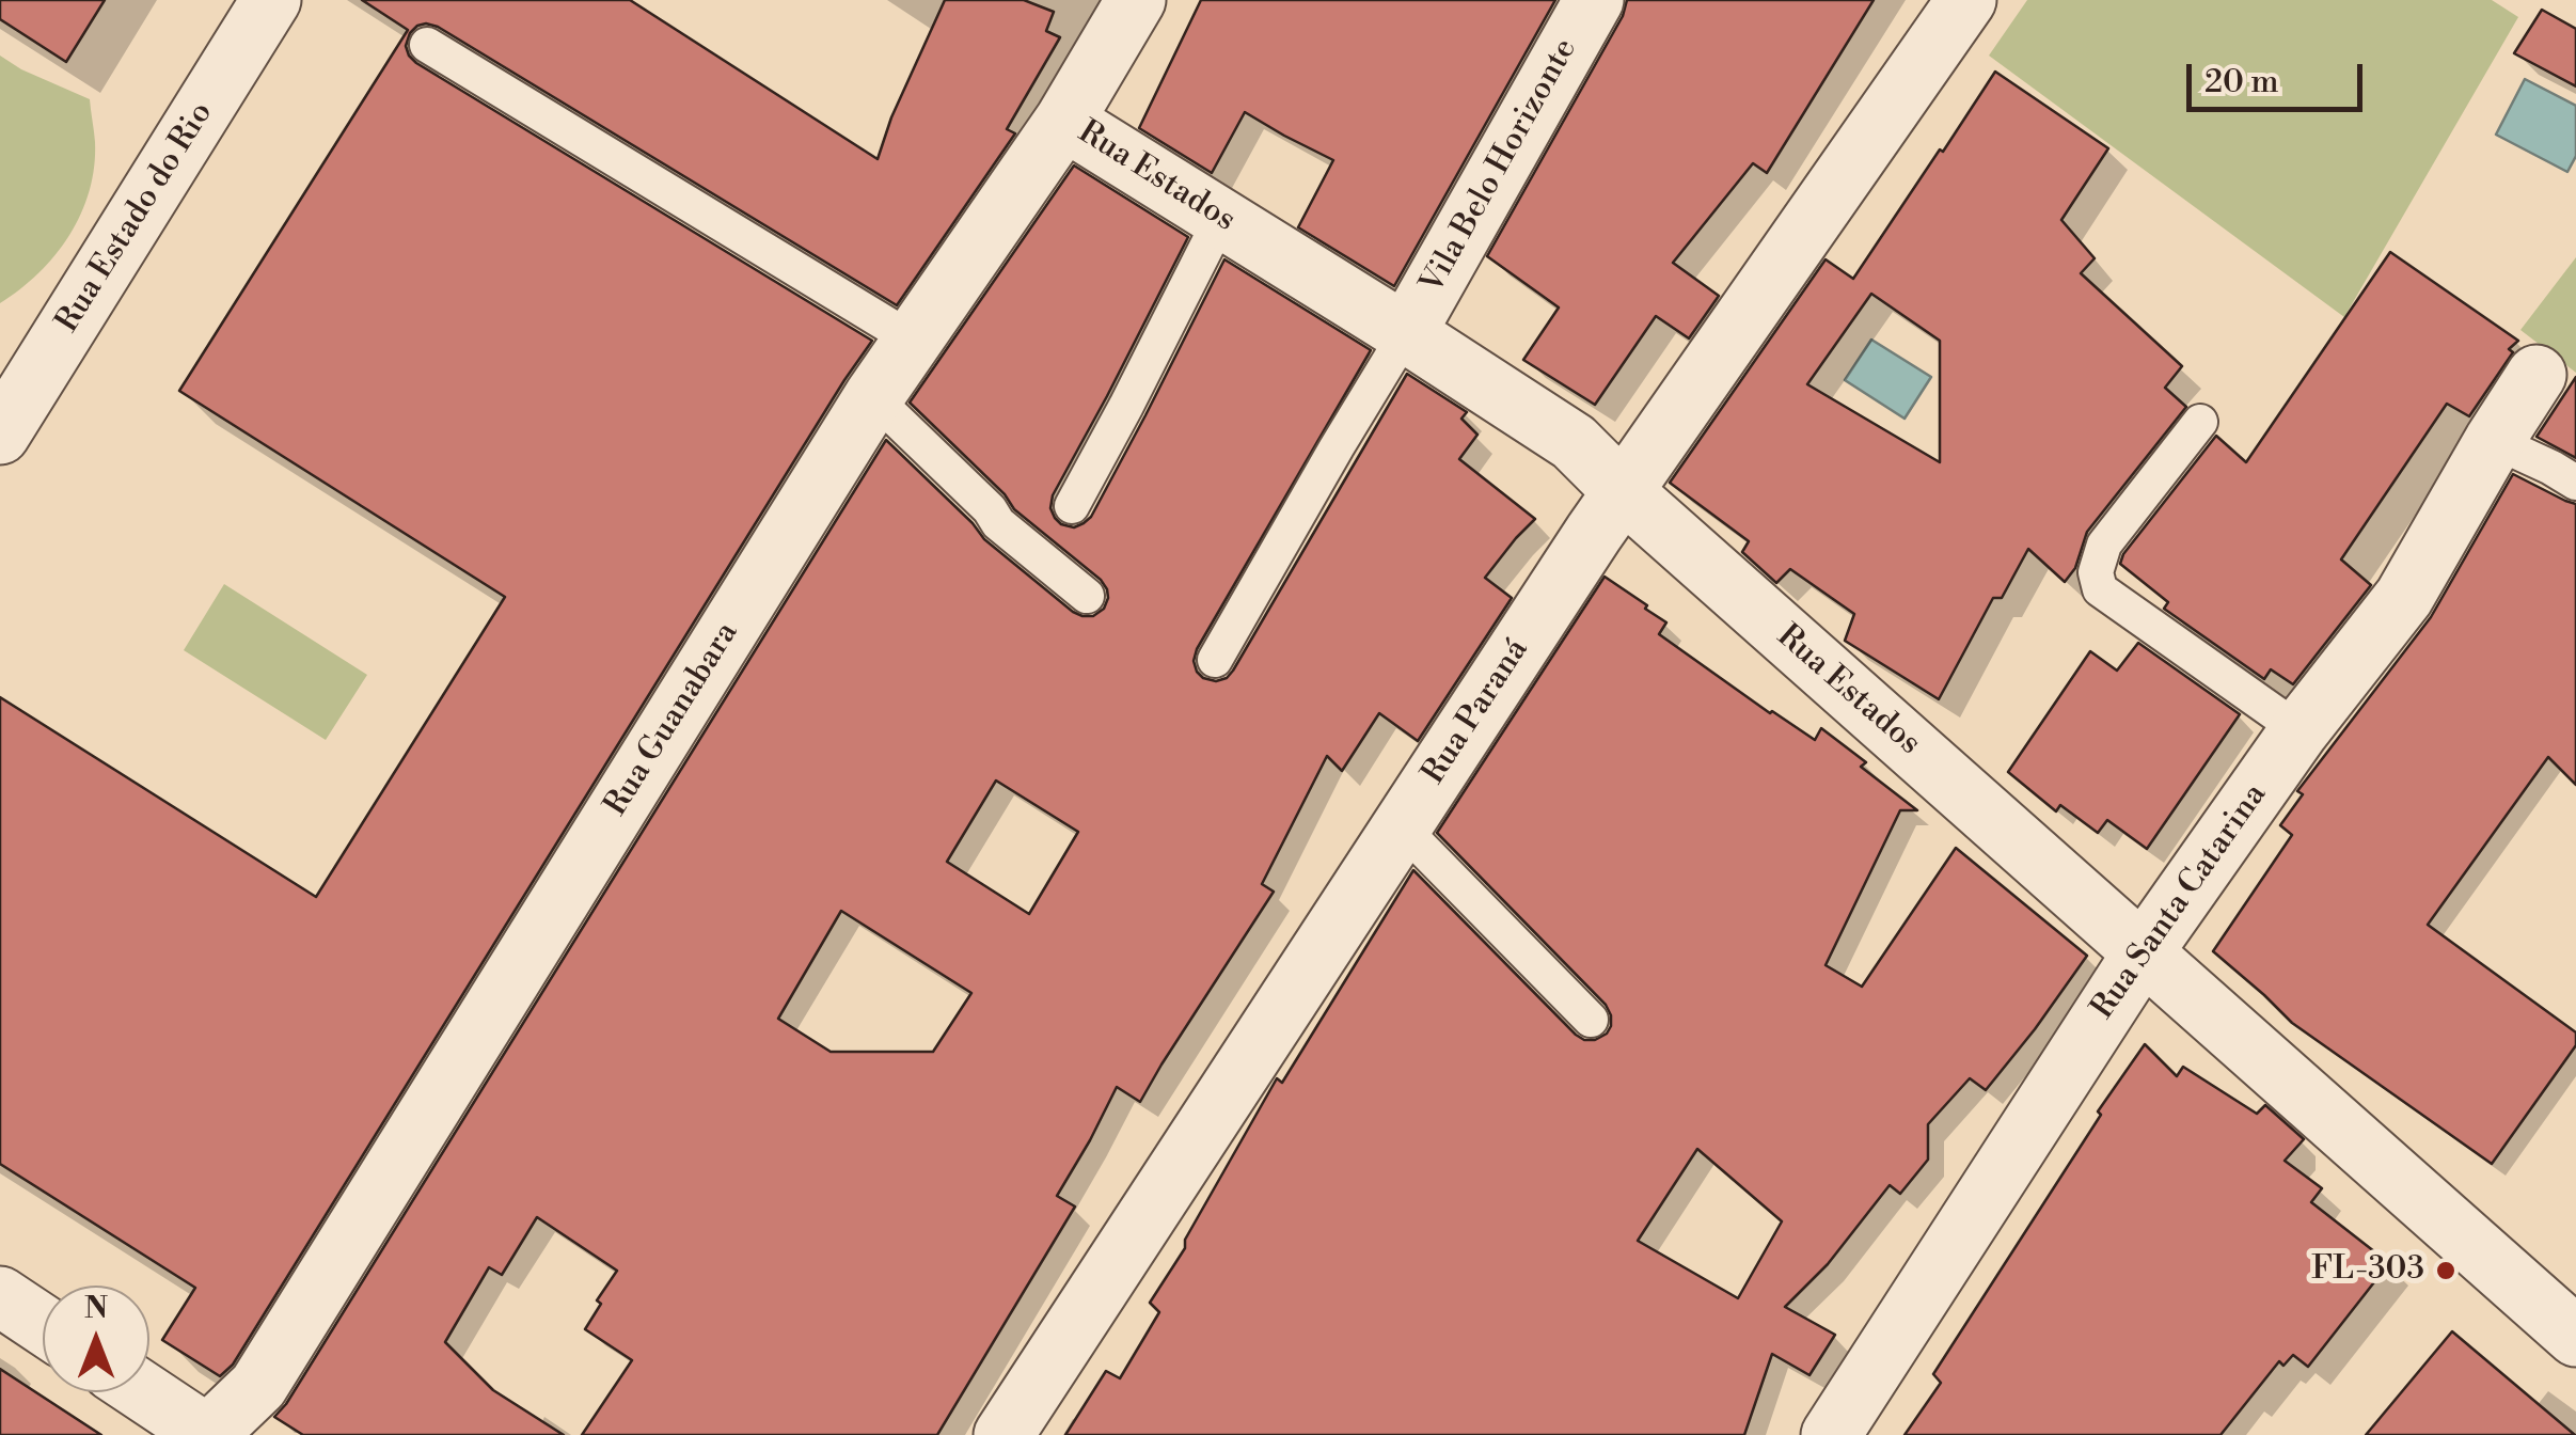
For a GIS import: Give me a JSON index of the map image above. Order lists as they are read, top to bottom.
{
  "streets": {
    "street": [
      "Vila Belo Horizonte",
      "Rua Estados",
      "Rua Estado do Rio",
      "Rua Paraná",
      "Rua Guanabara",
      "Rua Santa Catarina"
    ]
  },
  "crossings": [
    ["Vila Belo Horizonte", "Rua Estados"],
    ["Rua Estados", "Rua Paraná"],
    ["Rua Estados", "Rua Guanabara"],
    ["Rua Estados", "Rua Santa Catarina"]
  ],
  "places": ["FL-303"],
  "scale_bar": "20 m",
  "north": "top"
}
